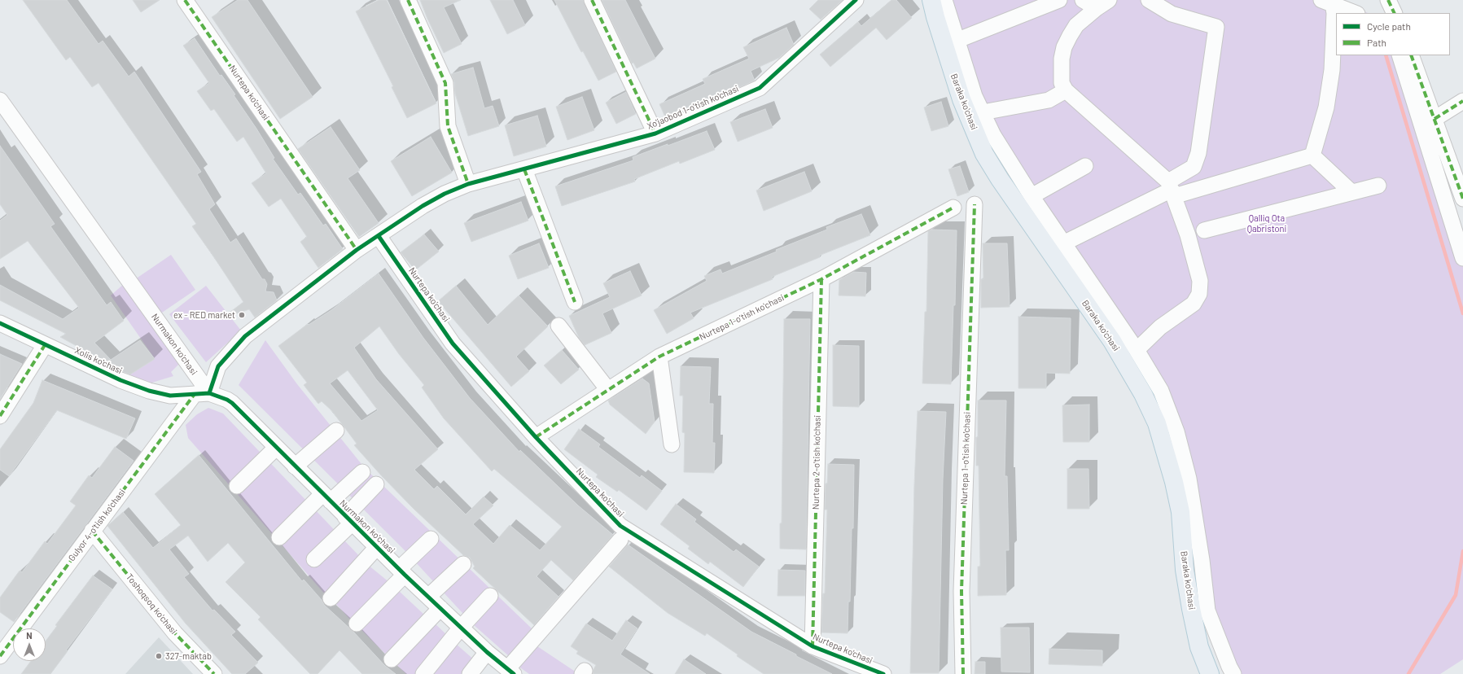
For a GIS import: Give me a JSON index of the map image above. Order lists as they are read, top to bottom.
{
  "streets": {
    "main road": ["Baraka ko'chasi"],
    "street": [
      "Nurtepa ko'chasi",
      "Xo'jaobod 1-o'tish ko'chasi",
      "Nurtepa 1-o'tish ko'chasi",
      "Nurmakon ko'chasi",
      "Xolis ko'chasi",
      "Nurtepa 2-o'tish ko'chasi",
      "Gulyor 4-o'tish ko'chasi",
      "Toshoqsoq ko'chasi"
    ]
  },
  "crossings": [
    ["Nurtepa ko'chasi", "Nurtepa 1-o'tish ko'chasi"],
    ["Nurtepa ko'chasi", "Nurtepa 2-o'tish ko'chasi"],
    ["Nurtepa 1-o'tish ko'chasi", "Nurtepa 2-o'tish ko'chasi"],
    ["Nurmakon ko'chasi", "Xolis ko'chasi"],
    ["Nurmakon ko'chasi", "Gulyor 4-o'tish ko'chasi"],
    ["Xolis ko'chasi", "Gulyor 4-o'tish ko'chasi"],
    ["Gulyor 4-o'tish ko'chasi", "Toshoqsoq ko'chasi"]
  ],
  "parks": ["Qalliq Ota Qabristoni"],
  "places": ["ex - RED market", "327-maktab"],
  "legend": ["Cycle path", "Path"],
  "north": "top"
}
